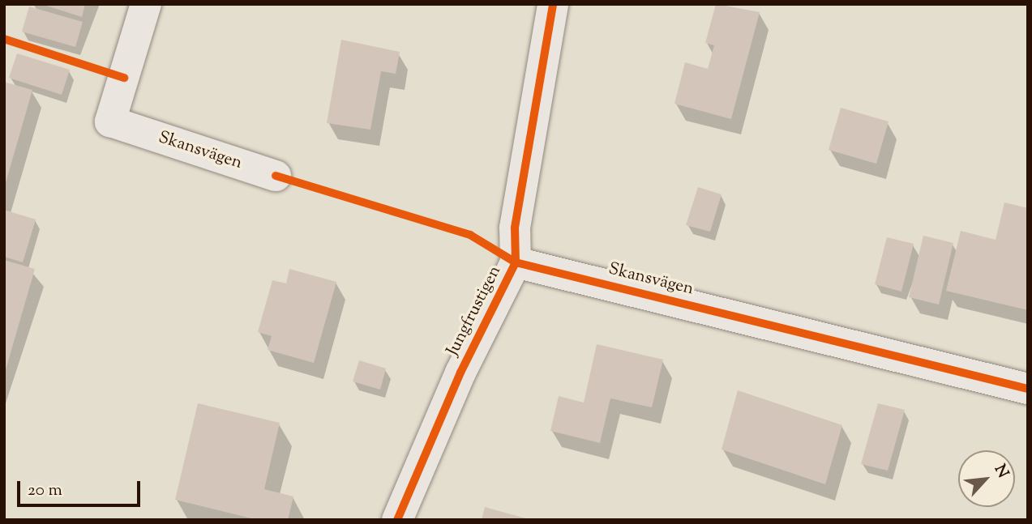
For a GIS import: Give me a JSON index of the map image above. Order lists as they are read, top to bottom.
{
  "streets": {
    "street": ["Skansvägen", "Jungfrustigen"]
  },
  "crossings": [
    ["Skansvägen", "Jungfrustigen"]
  ],
  "scale_bar": "20 m",
  "north": "top right"
}
